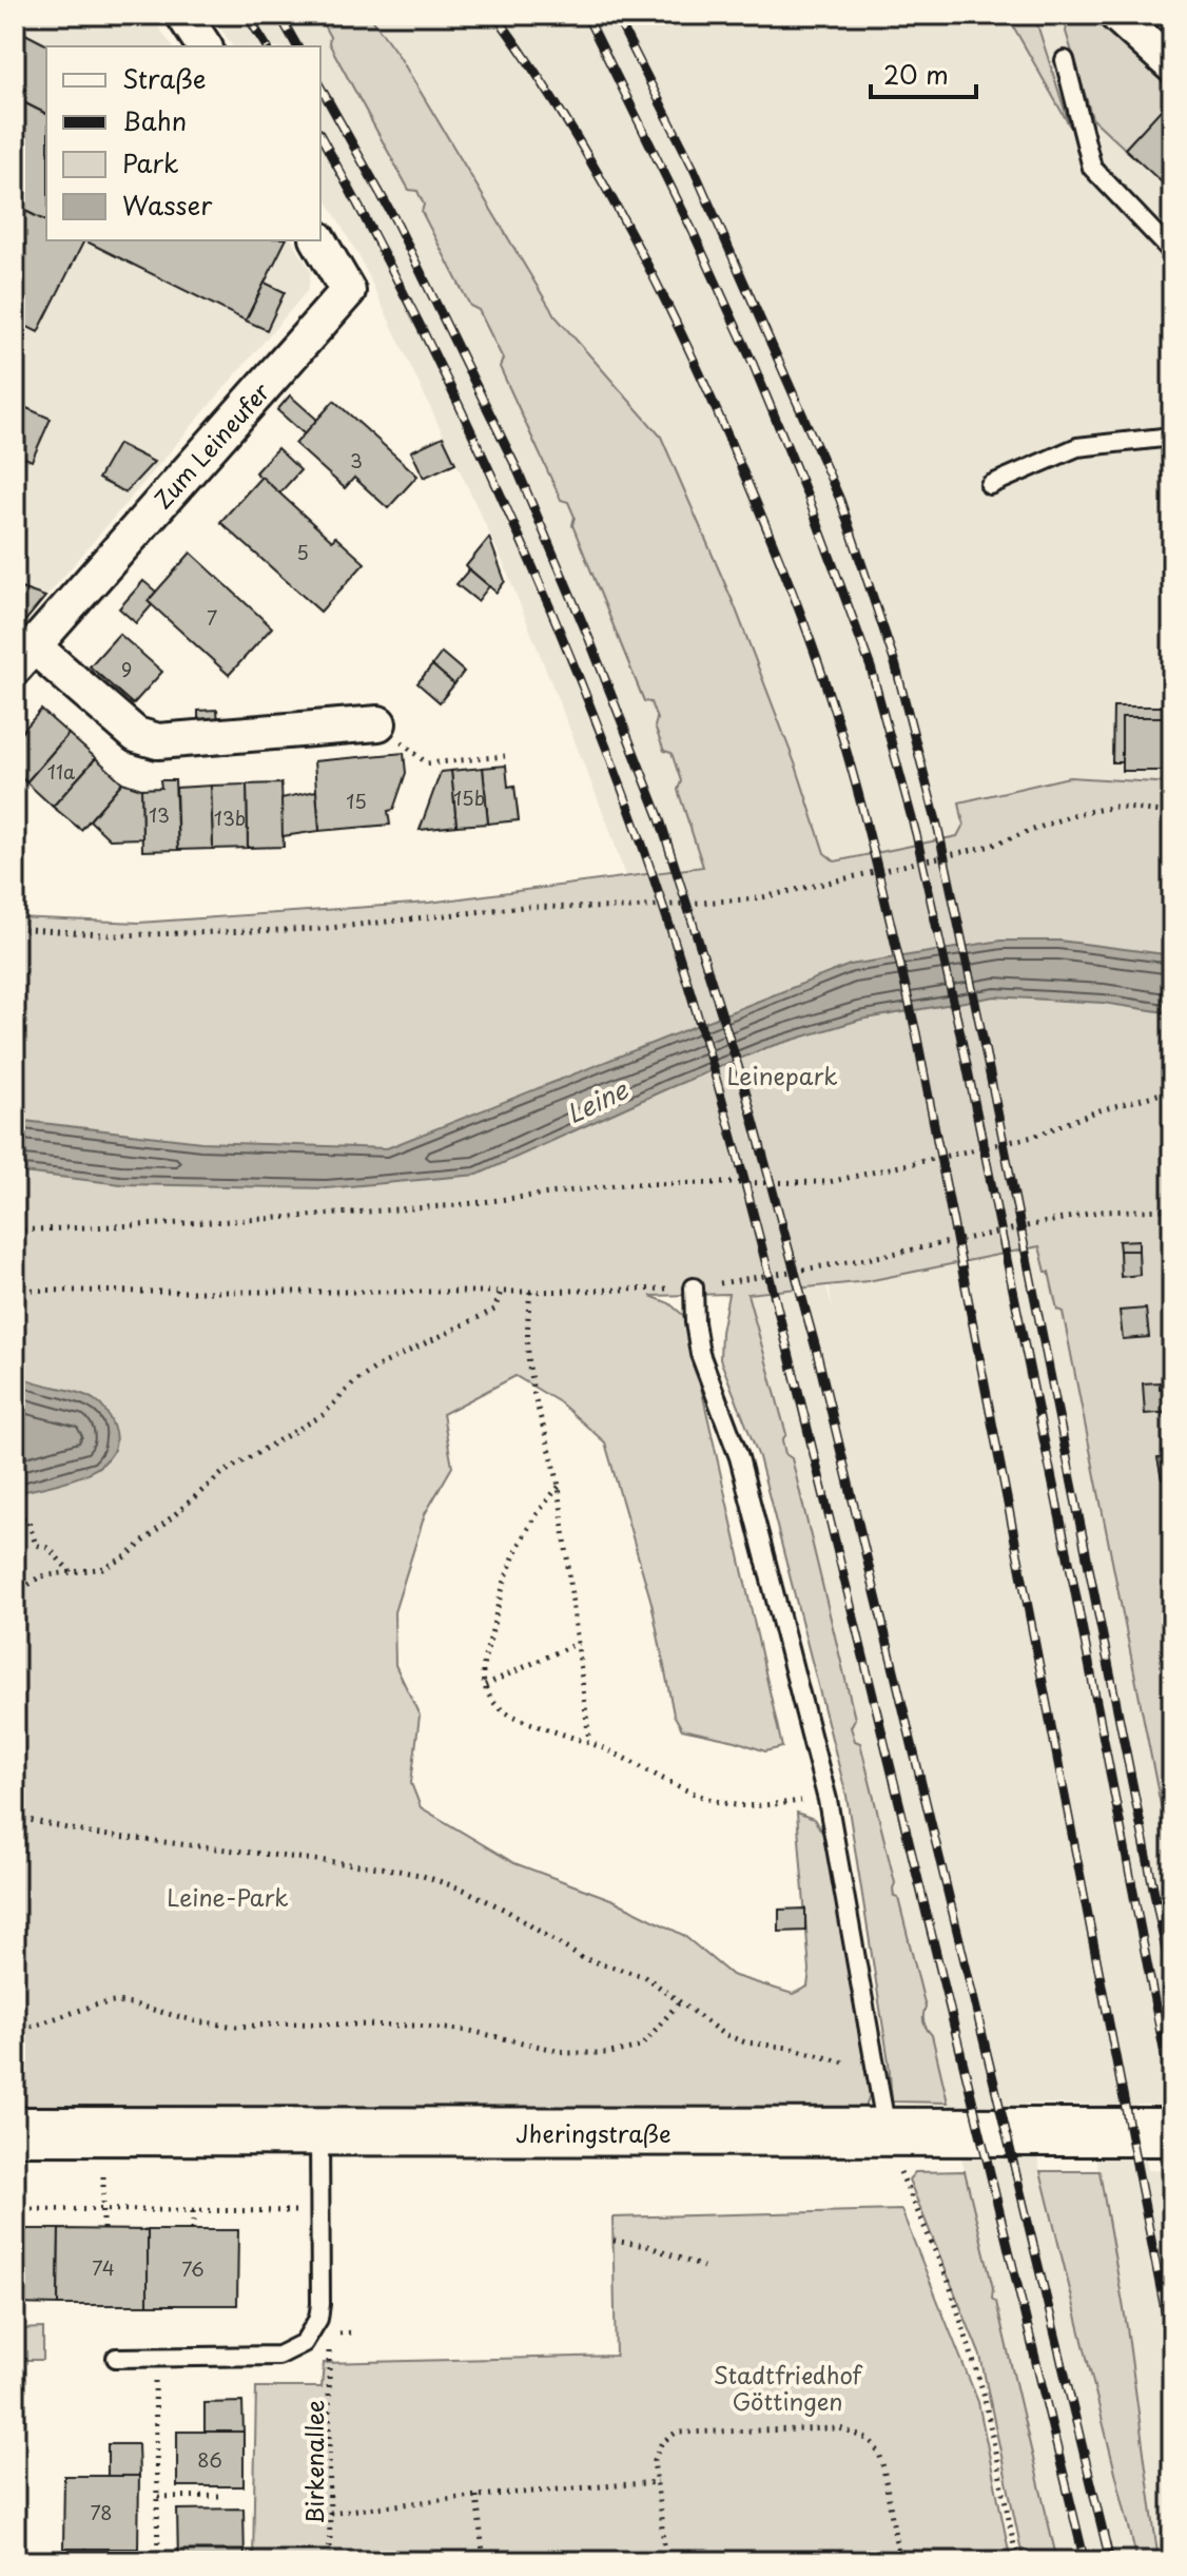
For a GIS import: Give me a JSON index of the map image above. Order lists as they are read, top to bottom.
{
  "streets": {
    "main road": ["Jheringstraße"],
    "street": ["Zum Leineufer"],
    "path": ["Birkenallee"]
  },
  "water": ["Leine"],
  "parks": ["Leinepark", "Leine-Park", "Stadtfriedhof Göttingen"],
  "house_numbers": [
    "3",
    "5",
    "7",
    "9",
    "11a",
    "15b",
    "15",
    "13",
    "13b",
    "74",
    "76",
    "86",
    "78"
  ],
  "legend": [
    "Straße",
    "Bahn",
    "Park",
    "Wasser"
  ],
  "scale_bar": "20 m"
}
